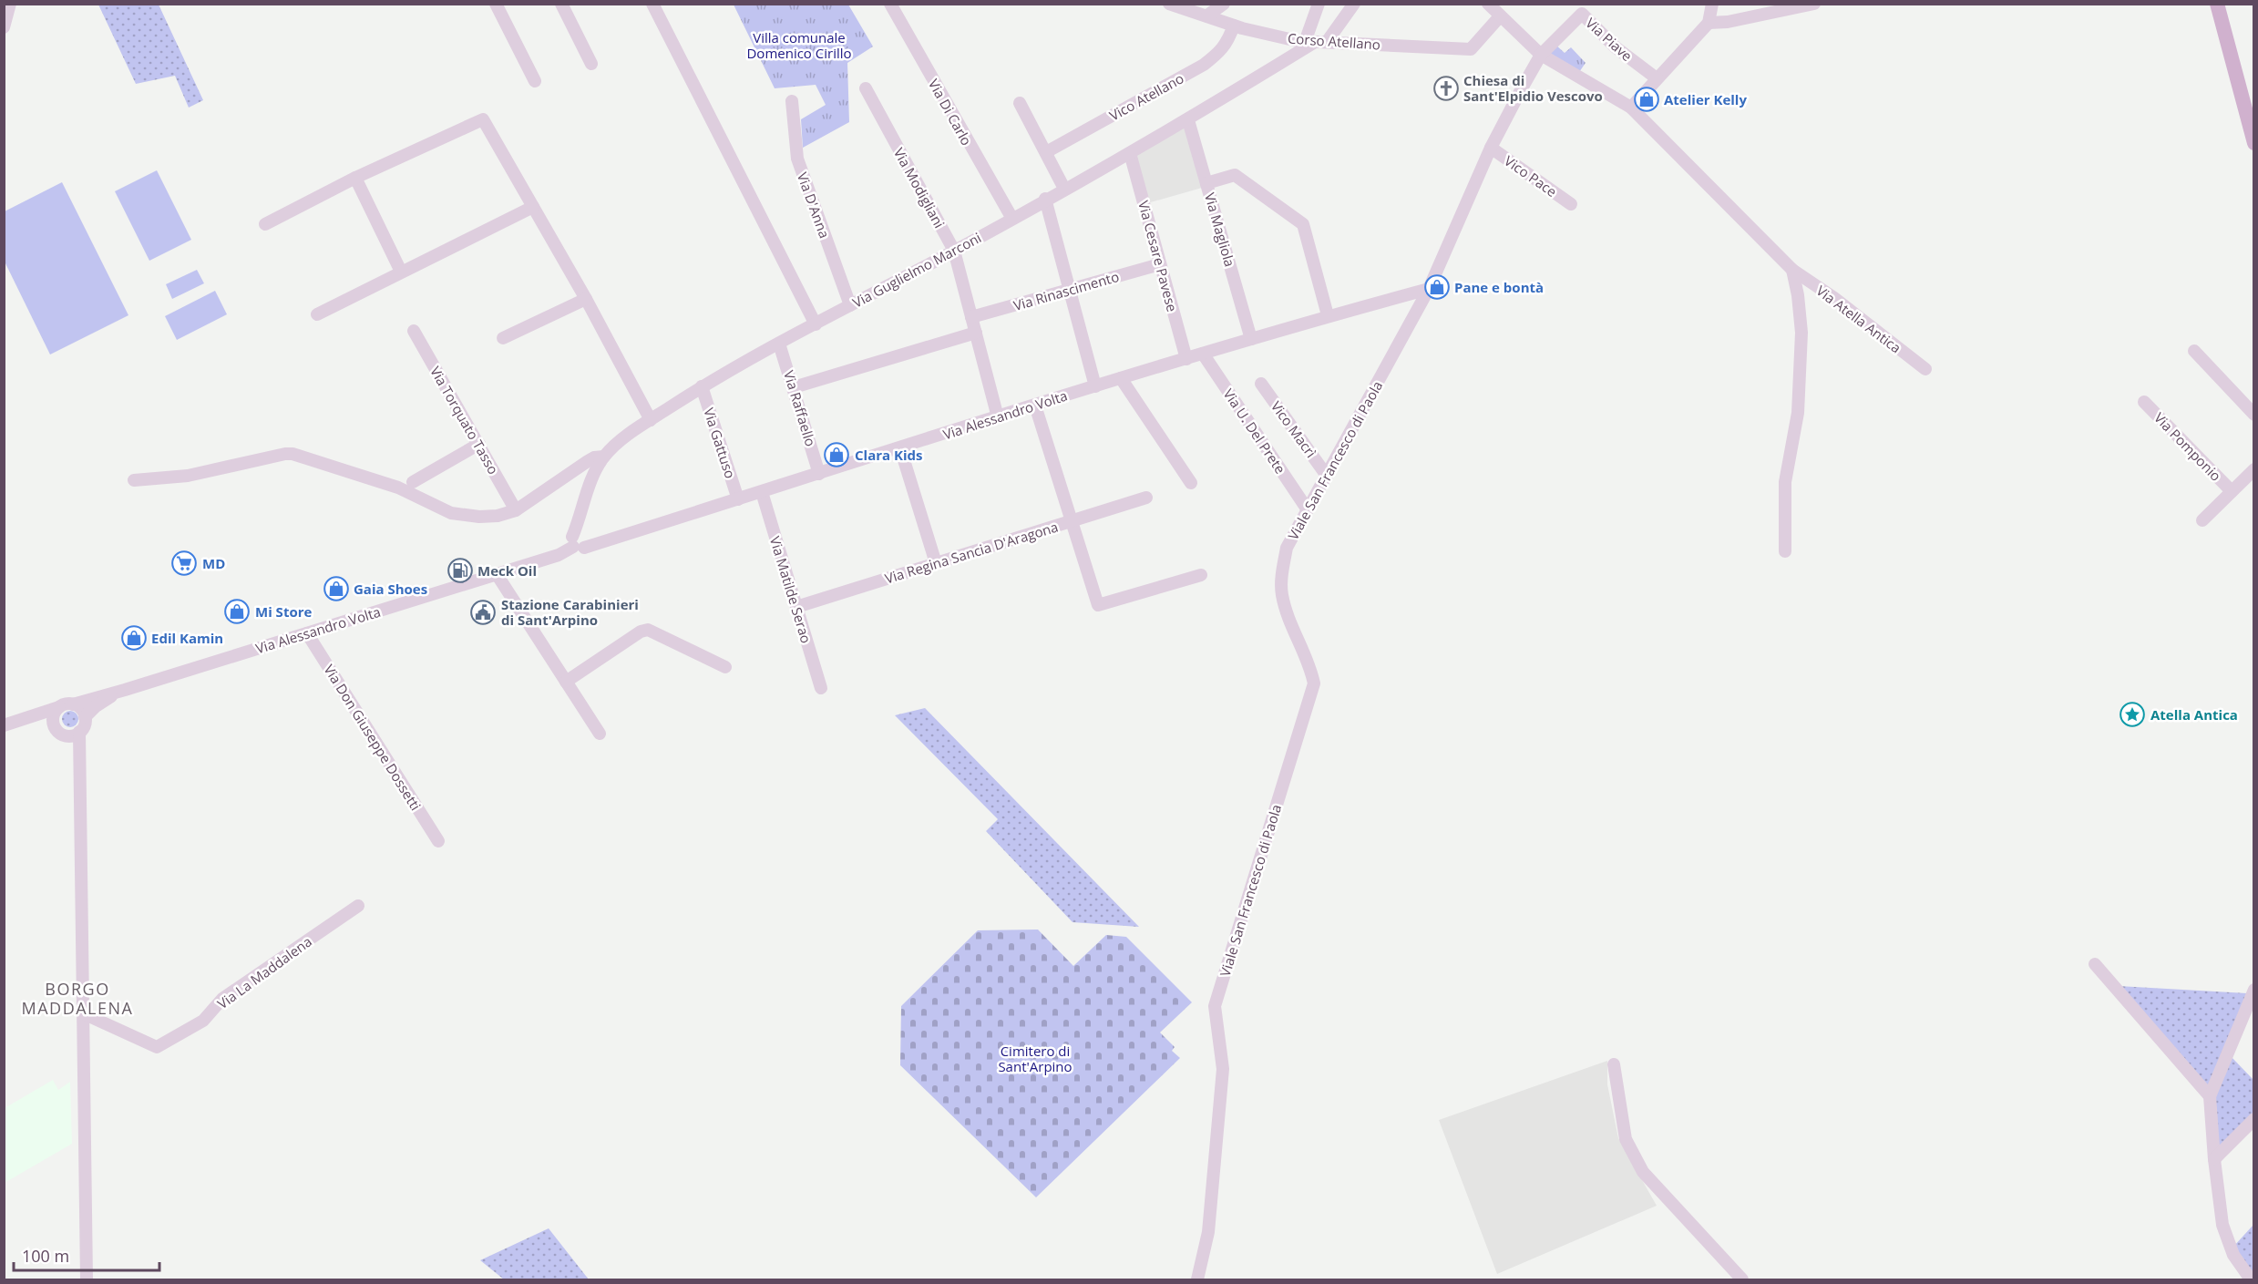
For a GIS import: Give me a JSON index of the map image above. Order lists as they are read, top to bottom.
{
  "streets": {
    "street": [
      "Via Piave",
      "Corso Atellano",
      "Vico Atellano",
      "Via Di Carlo",
      "Vico Pace",
      "Via Modigliani",
      "Via D'Anna",
      "Via Magliola",
      "Via Cesare Pavese",
      "Via Guglielmo Marconi",
      "Via Rinascimento",
      "Via Atella Antica",
      "Via Raffaello",
      "Via Alessandro Volta",
      "Via Torquato Tasso",
      "Vico Macrì",
      "Via U. Del Prete",
      "Via Gattuso",
      "Via Pomponio",
      "Viale San Francesco di Paola",
      "Via Regina Sancia D'Aragona",
      "Via Matilde Serao",
      "Via Don Giuseppe Dossetti",
      "Via La Maddalena"
    ]
  },
  "crossings": [
    ["Via Piave", "Via Atella Antica"],
    ["Via Piave", "Viale San Francesco di Paola"],
    ["Corso Atellano", "Vico Atellano"],
    ["Corso Atellano", "Via Guglielmo Marconi"],
    ["Corso Atellano", "Via Atella Antica"],
    ["Via Di Carlo", "Via Guglielmo Marconi"],
    ["Vico Pace", "Viale San Francesco di Paola"],
    ["Via Modigliani", "Via Guglielmo Marconi"],
    ["Via Modigliani", "Via Rinascimento"],
    ["Via Modigliani", "Via Alessandro Volta"],
    ["Via D'Anna", "Via Guglielmo Marconi"],
    ["Via Magliola", "Via Guglielmo Marconi"],
    ["Via Magliola", "Via Alessandro Volta"],
    ["Via Cesare Pavese", "Via Guglielmo Marconi"],
    ["Via Cesare Pavese", "Via Rinascimento"],
    ["Via Cesare Pavese", "Via Alessandro Volta"],
    ["Via Guglielmo Marconi", "Via Raffaello"],
    ["Via Guglielmo Marconi", "Via Alessandro Volta"],
    ["Via Guglielmo Marconi", "Via Gattuso"],
    ["Via Atella Antica", "Viale San Francesco di Paola"],
    ["Via Raffaello", "Via Alessandro Volta"],
    ["Via Alessandro Volta", "Via U. Del Prete"],
    ["Via Alessandro Volta", "Via Gattuso"],
    ["Via Alessandro Volta", "Viale San Francesco di Paola"],
    ["Via Alessandro Volta", "Via Matilde Serao"],
    ["Via Alessandro Volta", "Via Don Giuseppe Dossetti"],
    ["Vico Macrì", "Viale San Francesco di Paola"],
    ["Via U. Del Prete", "Viale San Francesco di Paola"],
    ["Via Regina Sancia D'Aragona", "Via Matilde Serao"]
  ],
  "districts": ["BORGO MADDALENA"],
  "parks": ["Villa comunale Domenico Cirillo", "Cimitero di Sant'Arpino"],
  "places": {
    "church": ["Chiesa di Sant'Elpidio Vescovo"],
    "shop": [
      "Atelier Kelly",
      "Pane e bontà",
      "Clara Kids",
      "Gaia Shoes",
      "Mi Store",
      "Edil Kamin"
    ],
    "supermarket": ["MD"],
    "fuel station": ["Meck Oil"],
    "public building": ["Stazione Carabinieri di Sant'Arpino"],
    "place": ["Atella Antica"]
  },
  "scale_bar": "100 m"
}
